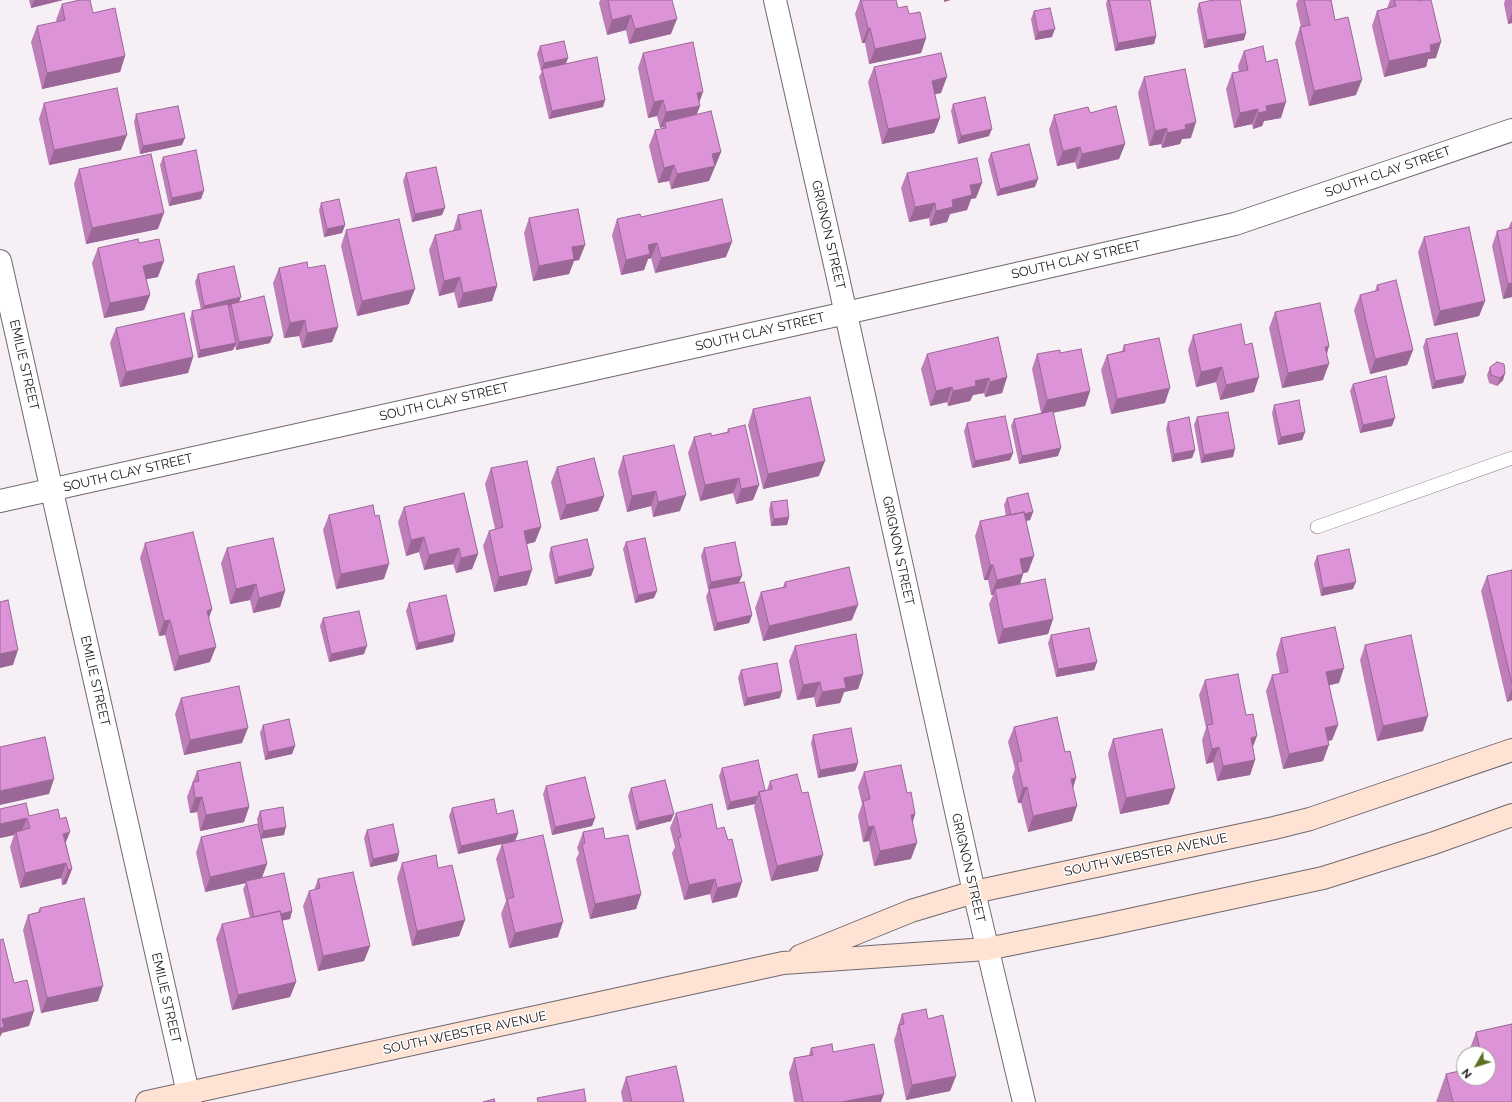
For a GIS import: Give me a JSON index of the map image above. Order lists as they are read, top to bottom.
{
  "streets": {
    "main road": ["SOUTH WEBSTER AVENUE"],
    "street": ["SOUTH CLAY STREET", "GRIGNON STREET", "EMILIE STREET"]
  },
  "crossings": [
    ["SOUTH CLAY STREET", "GRIGNON STREET"],
    ["SOUTH CLAY STREET", "EMILIE STREET"],
    ["GRIGNON STREET", "SOUTH WEBSTER AVENUE"],
    ["EMILIE STREET", "SOUTH WEBSTER AVENUE"]
  ],
  "north": "bottom left"
}
